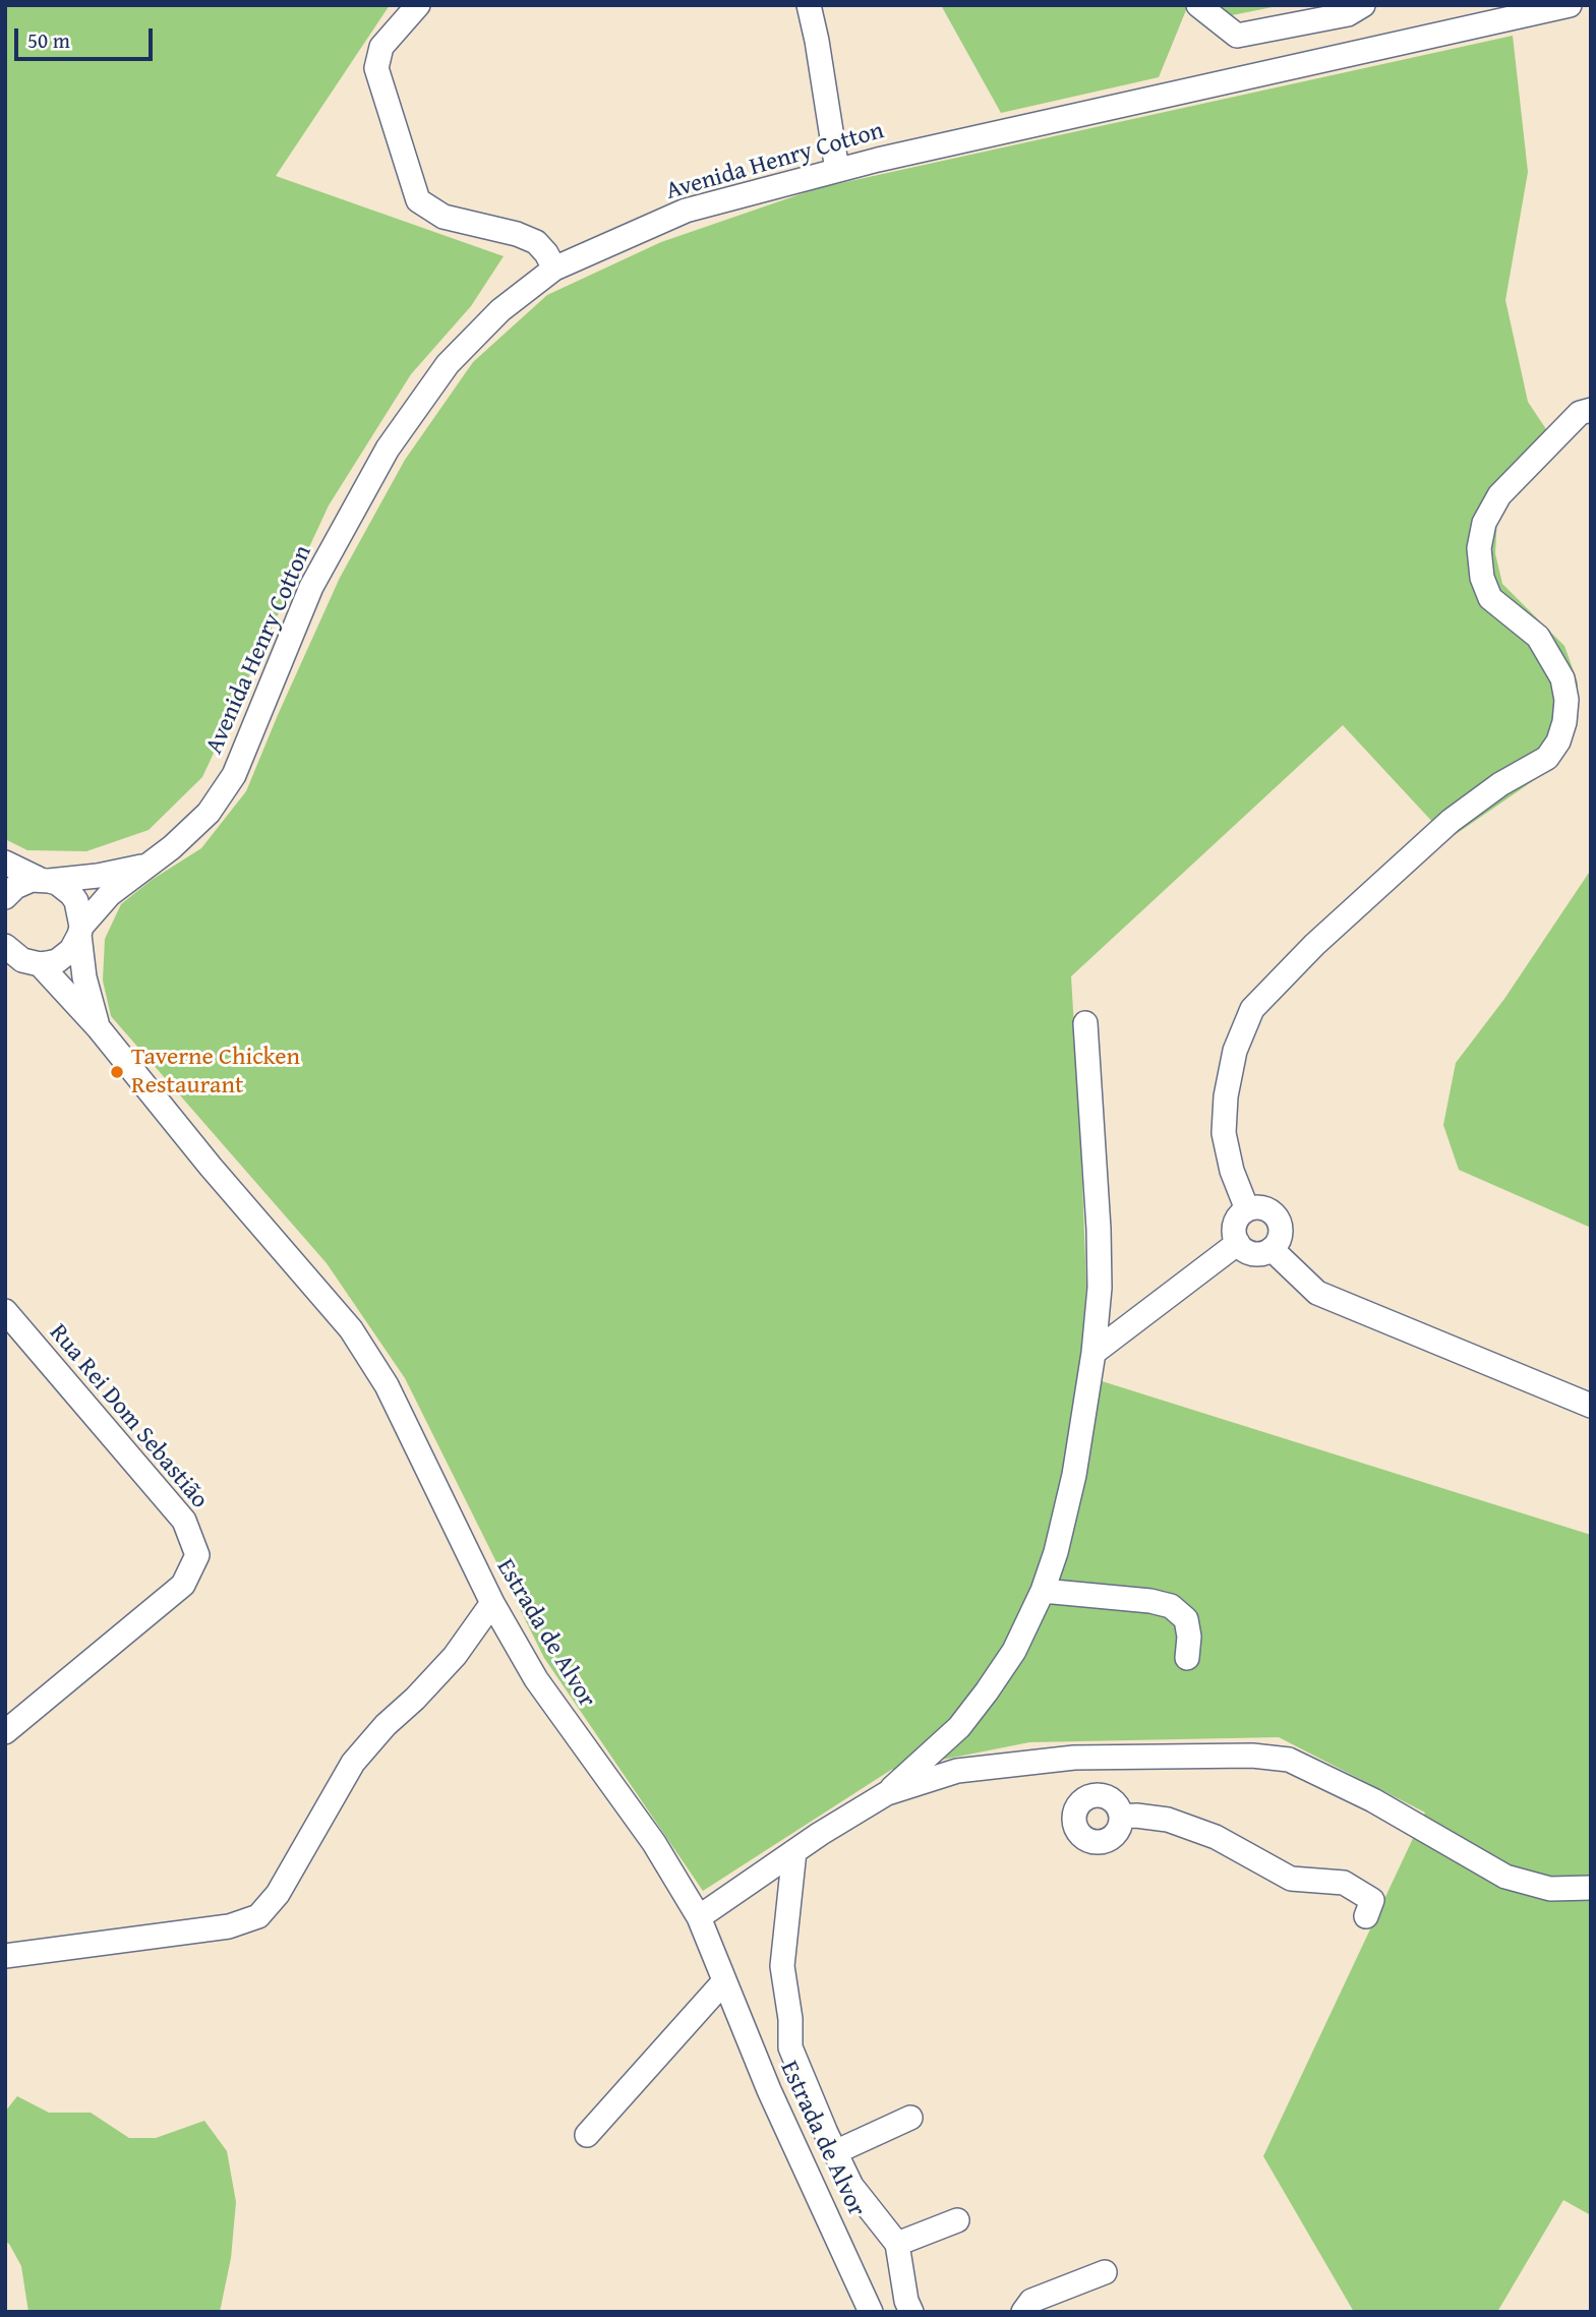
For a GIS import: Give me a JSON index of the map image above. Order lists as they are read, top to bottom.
{
  "streets": {
    "street": ["Avenida Henry Cotton", "Rua Rei Dom Sebastião", "Estrada de Alvor"]
  },
  "crossings": [
    ["Avenida Henry Cotton", "Estrada de Alvor"]
  ],
  "places": ["Taverne Chicken Restaurant"],
  "scale_bar": "50 m"
}
